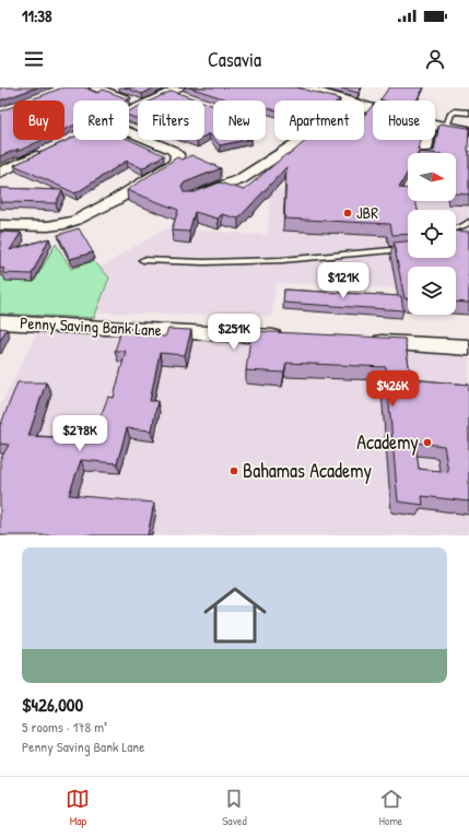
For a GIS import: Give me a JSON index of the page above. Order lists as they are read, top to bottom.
{
  "streets": {
    "street": ["Penny Saving Bank Lane"]
  },
  "places": ["JBR", "Academy", "Bahamas Academy"],
  "north": "right",
  "page": {
    "status": "11:38",
    "header": "Casavia",
    "chip": [
      "Buy",
      "Rent",
      "Filters",
      "New",
      "Apartment",
      "House"
    ],
    "price": [
      "$121K",
      "$251K",
      "$426K",
      "$278K"
    ],
    "list": [
      {
        "name": "$426,000",
        "note": "5 rooms · 178 m² · Penny Saving Bank Lane"
      }
    ],
    "tabs": ["Map", "Saved", "Home"]
  }
}
